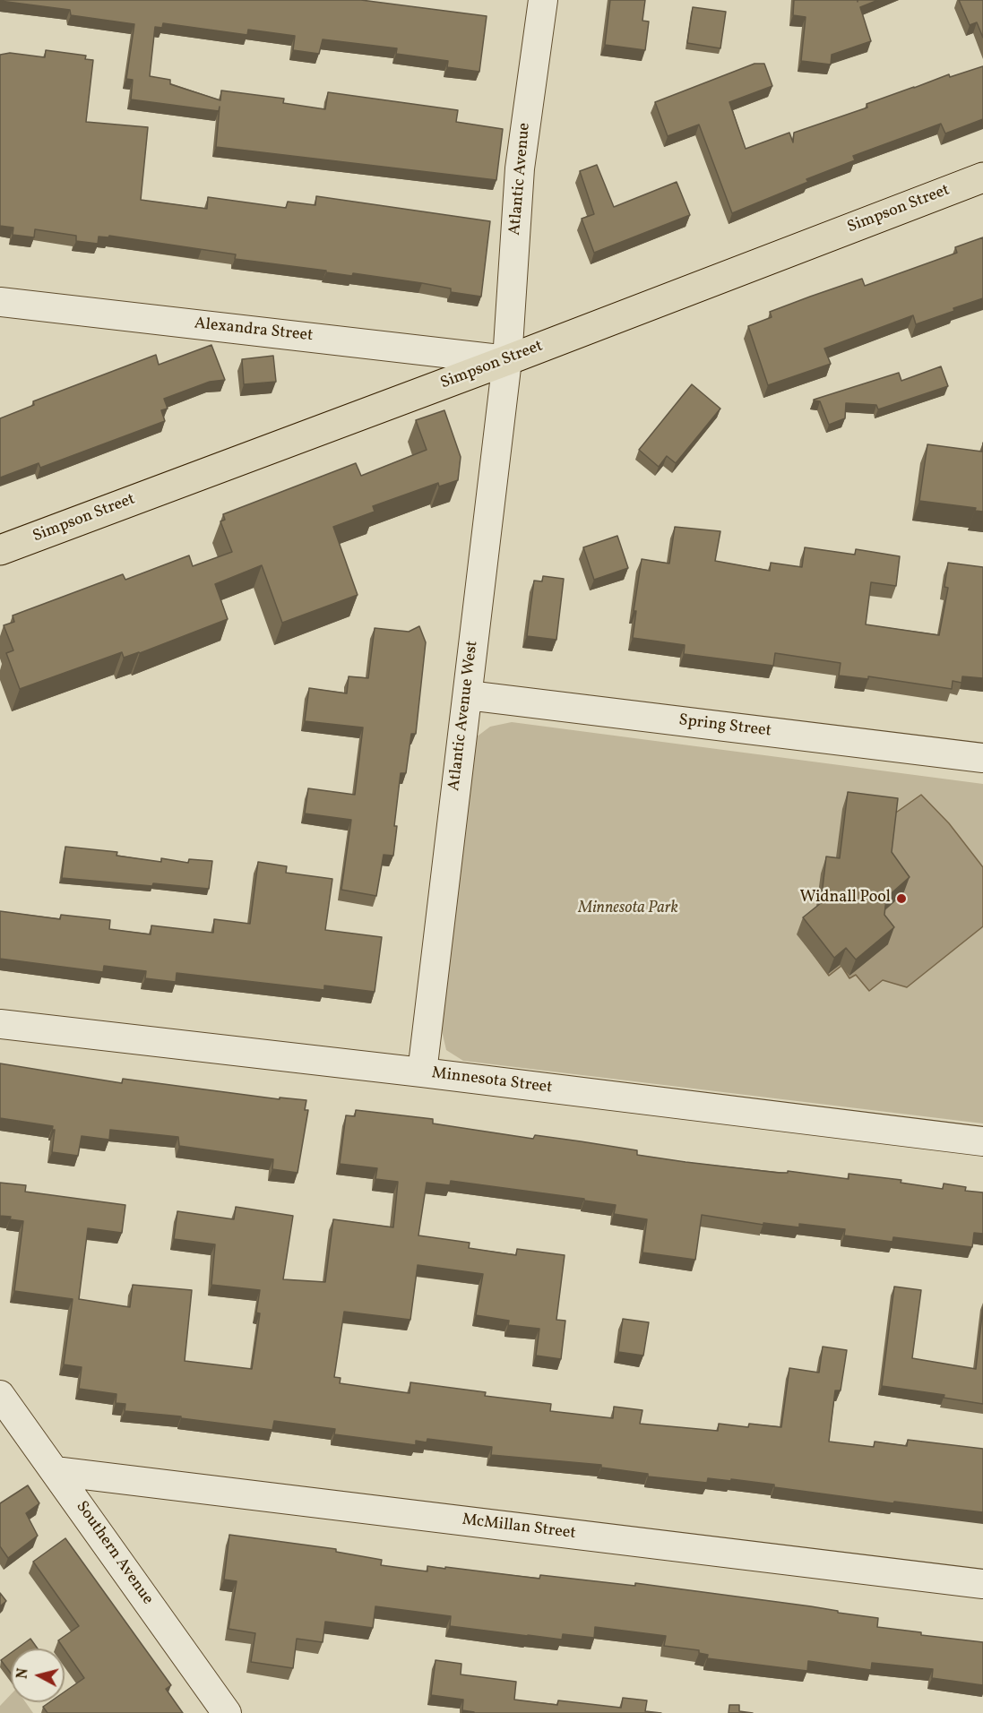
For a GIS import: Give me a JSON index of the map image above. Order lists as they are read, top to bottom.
{
  "streets": {
    "main road": ["Simpson Street"],
    "street": [
      "Atlantic Avenue",
      "Alexandra Street",
      "Atlantic Avenue West",
      "Spring Street",
      "Minnesota Street",
      "McMillan Street",
      "Southern Avenue"
    ]
  },
  "crossings": [
    ["Atlantic Avenue", "Simpson Street"],
    ["Atlantic Avenue", "Alexandra Street"],
    ["Atlantic Avenue", "Atlantic Avenue West"],
    ["Simpson Street", "Alexandra Street"],
    ["Simpson Street", "Atlantic Avenue West"],
    ["Alexandra Street", "Atlantic Avenue West"],
    ["Atlantic Avenue West", "Spring Street"],
    ["Atlantic Avenue West", "Minnesota Street"],
    ["McMillan Street", "Southern Avenue"]
  ],
  "parks": ["Minnesota Park"],
  "places": ["Widnall Pool"],
  "north": "left"
}
